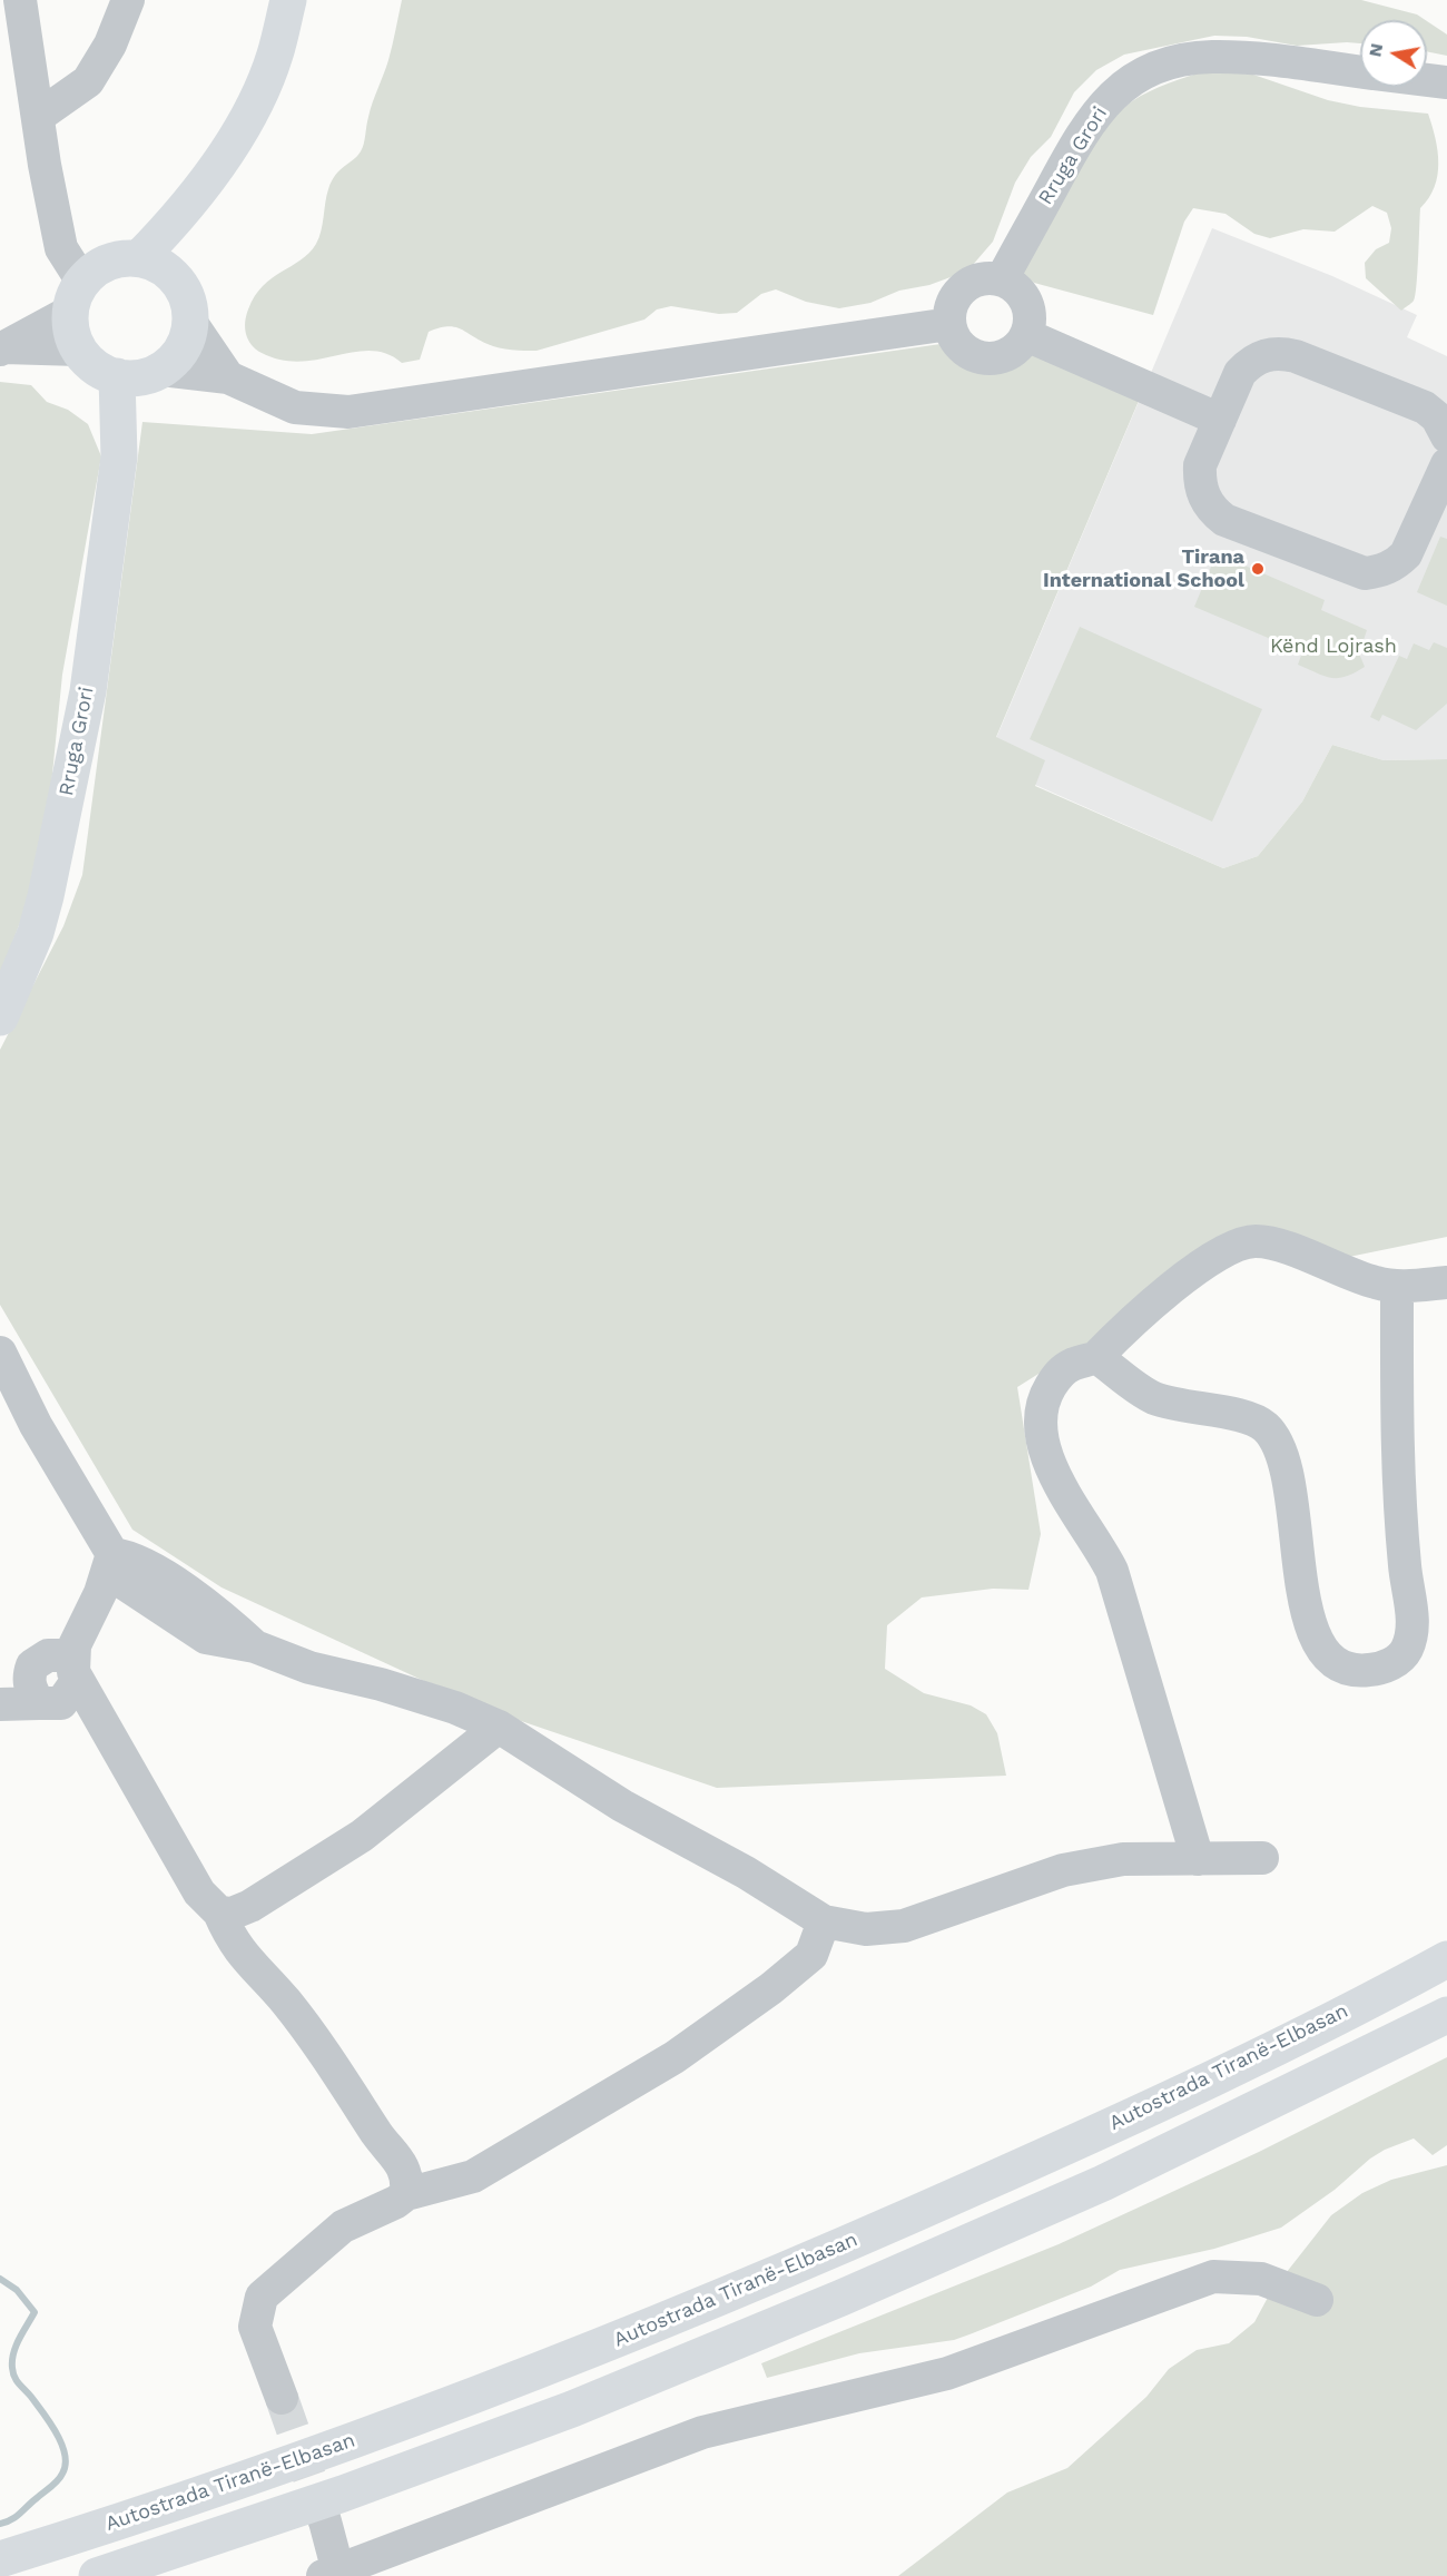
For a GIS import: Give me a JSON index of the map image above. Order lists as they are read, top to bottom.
{
  "streets": {
    "main road": ["Rruga Grori", "Autostrada Tiranë-Elbasan"]
  },
  "parks": ["Kënd Lojrash"],
  "places": ["Tirana International School"],
  "north": "left"
}
